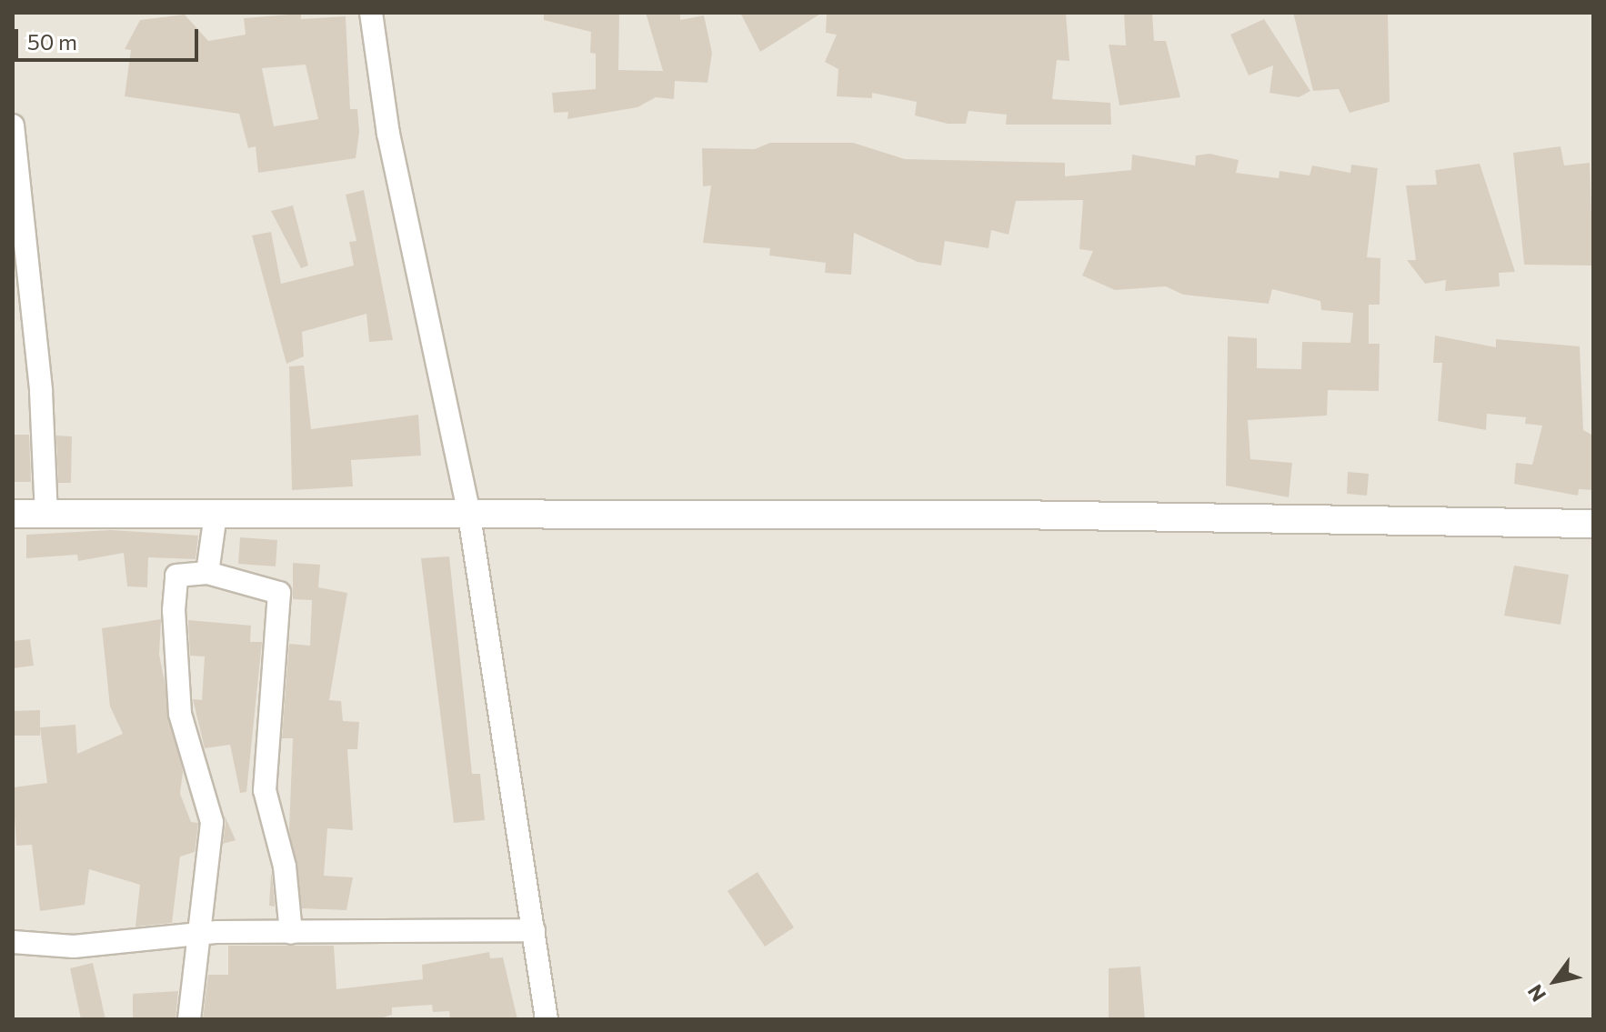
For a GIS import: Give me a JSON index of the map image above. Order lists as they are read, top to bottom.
{
  "scale_bar": "50 m",
  "north": "bottom left"
}
